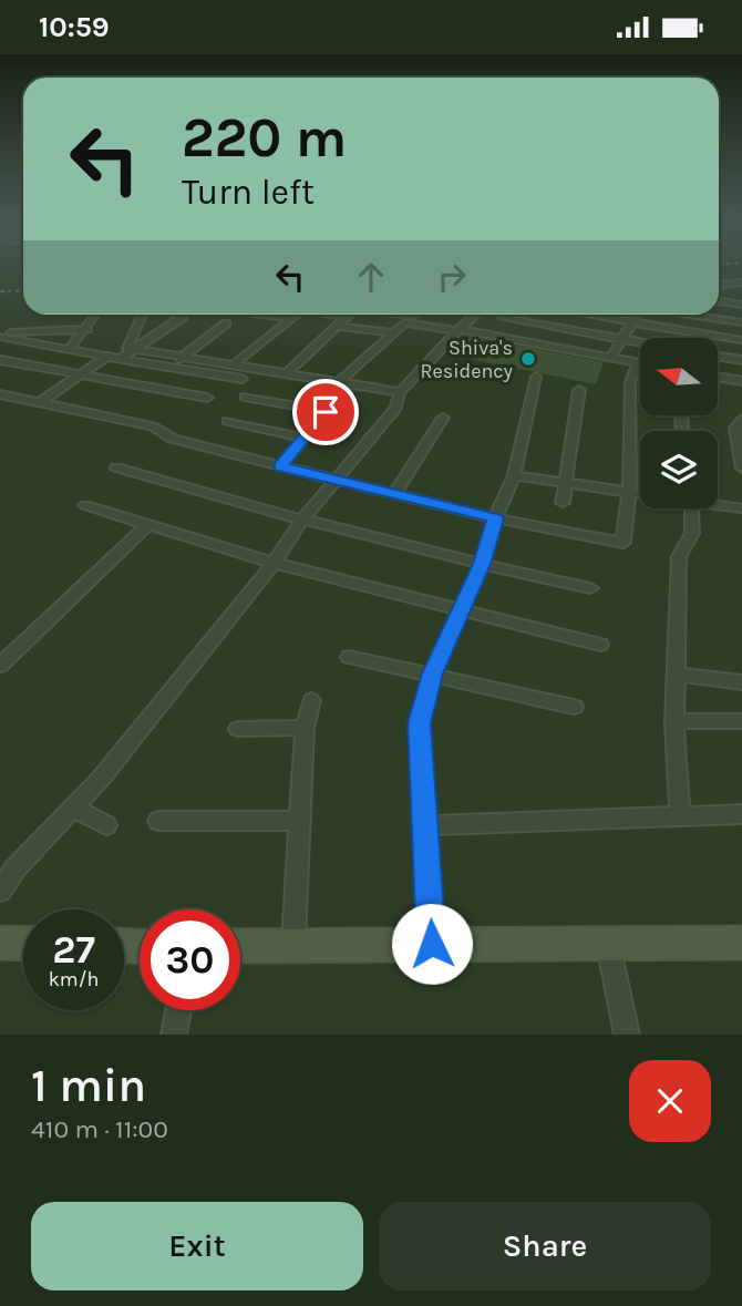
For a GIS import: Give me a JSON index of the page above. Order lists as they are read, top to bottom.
{
  "places": ["Shiva's Residency"],
  "north": "left",
  "page": {
    "status": "10:59",
    "turn": ["220 m", "Turn left"],
    "speed": "27 km/h",
    "limit": "30",
    "heading": ["1 min", "410 m · 11:00"],
    "buttons": ["Exit", "Share"]
  }
}
